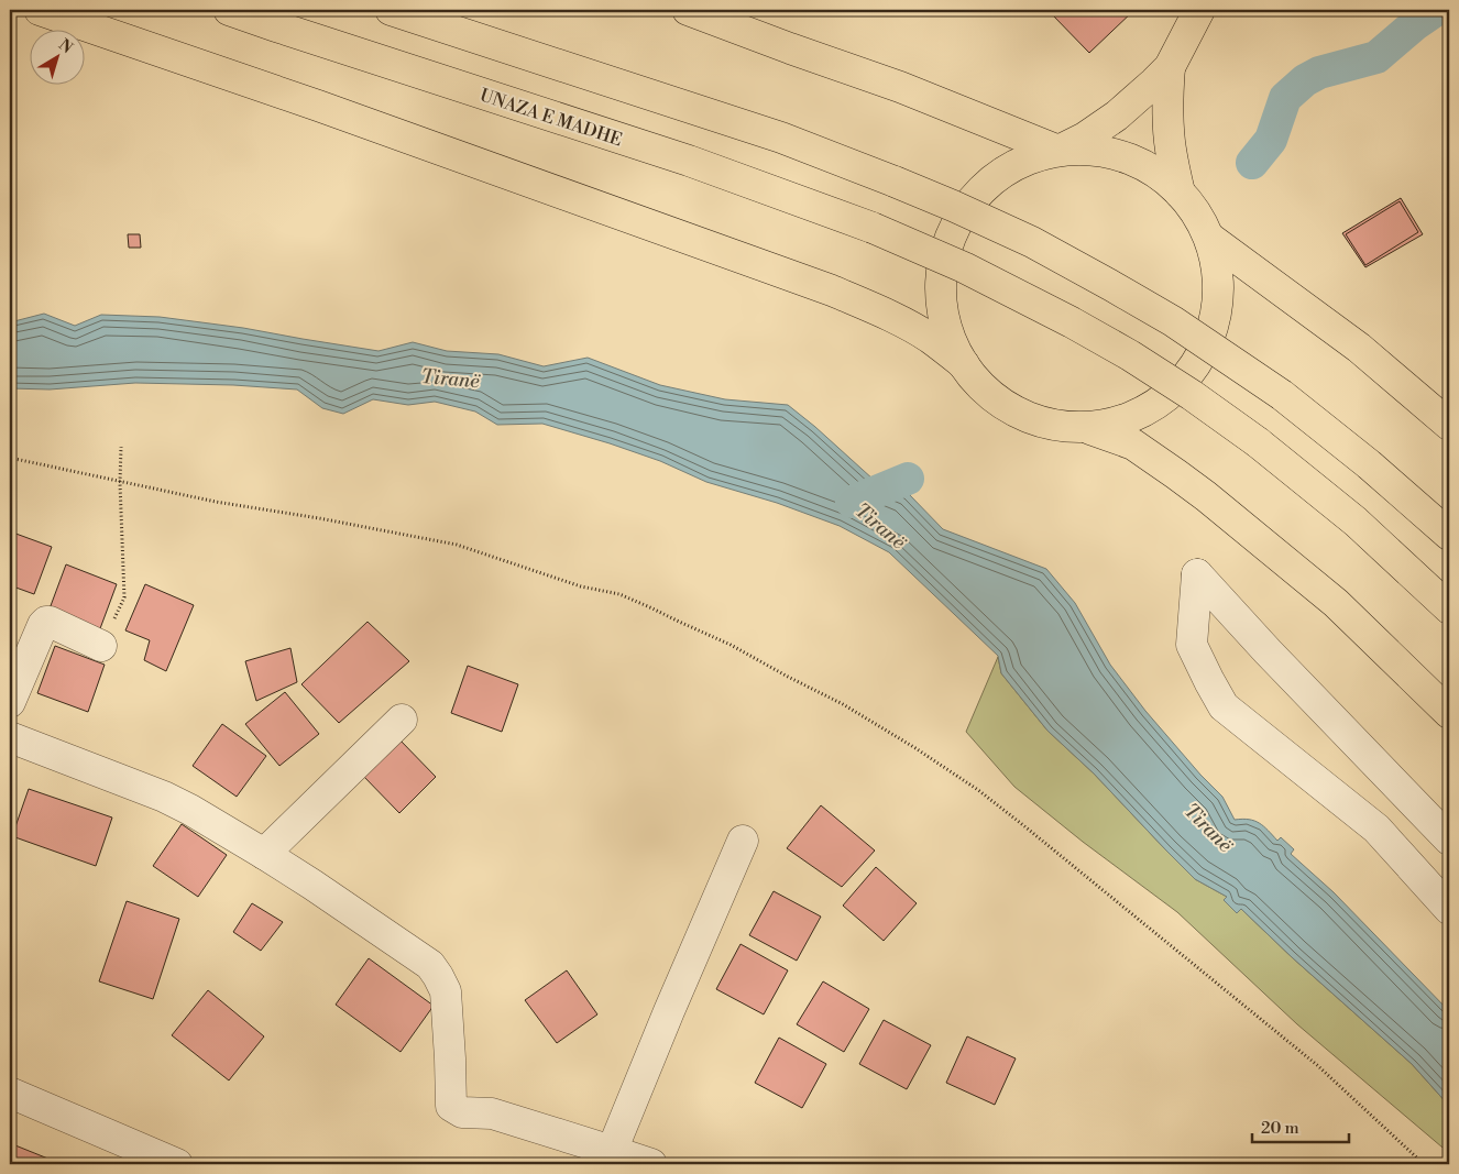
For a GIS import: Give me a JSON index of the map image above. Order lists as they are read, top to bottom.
{
  "streets": {
    "main road": ["UNAZA E MADHE"]
  },
  "water": ["Tiranë"],
  "scale_bar": "20 m",
  "north": "top right"
}
